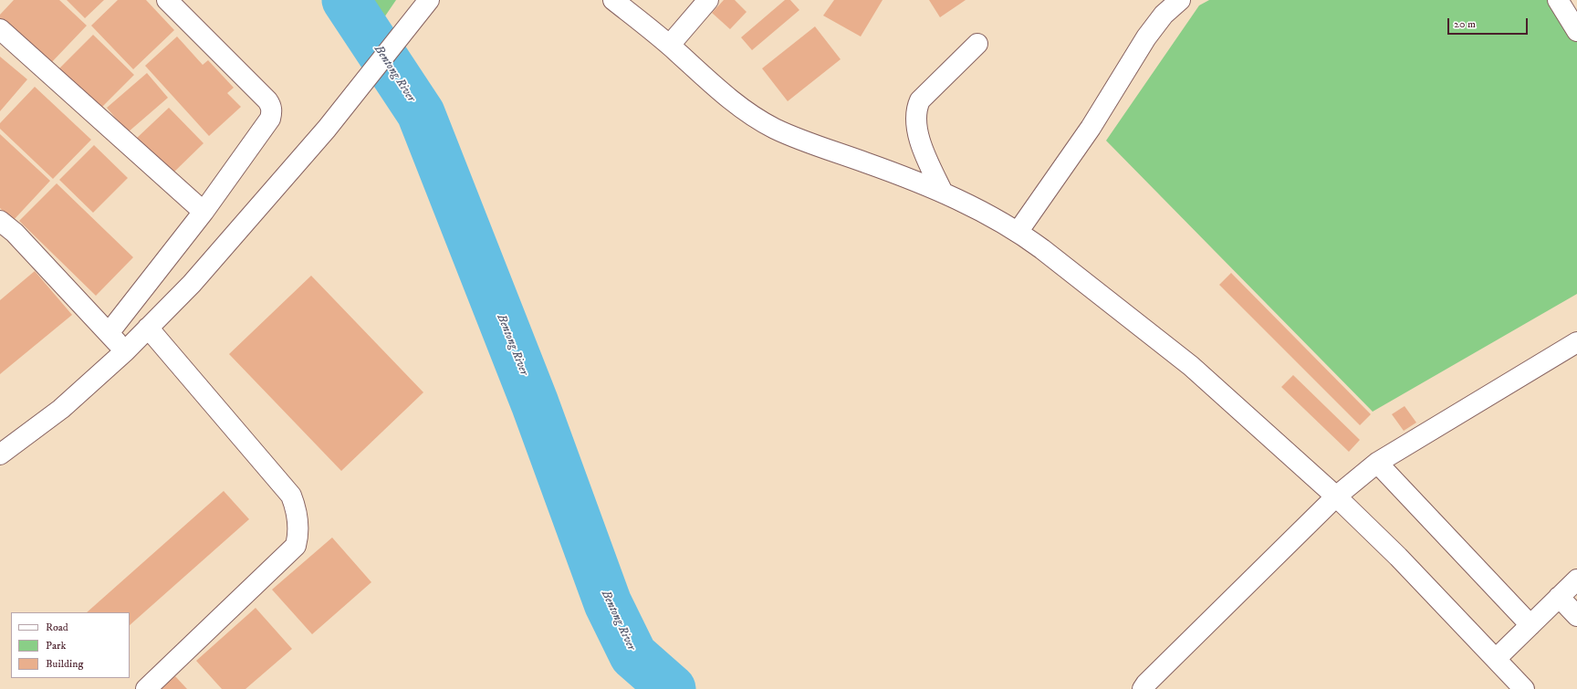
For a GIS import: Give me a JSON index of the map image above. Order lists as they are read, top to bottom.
{
  "water": ["Bentong River"],
  "legend": ["Road", "Park", "Building"],
  "scale_bar": "20 m"
}
